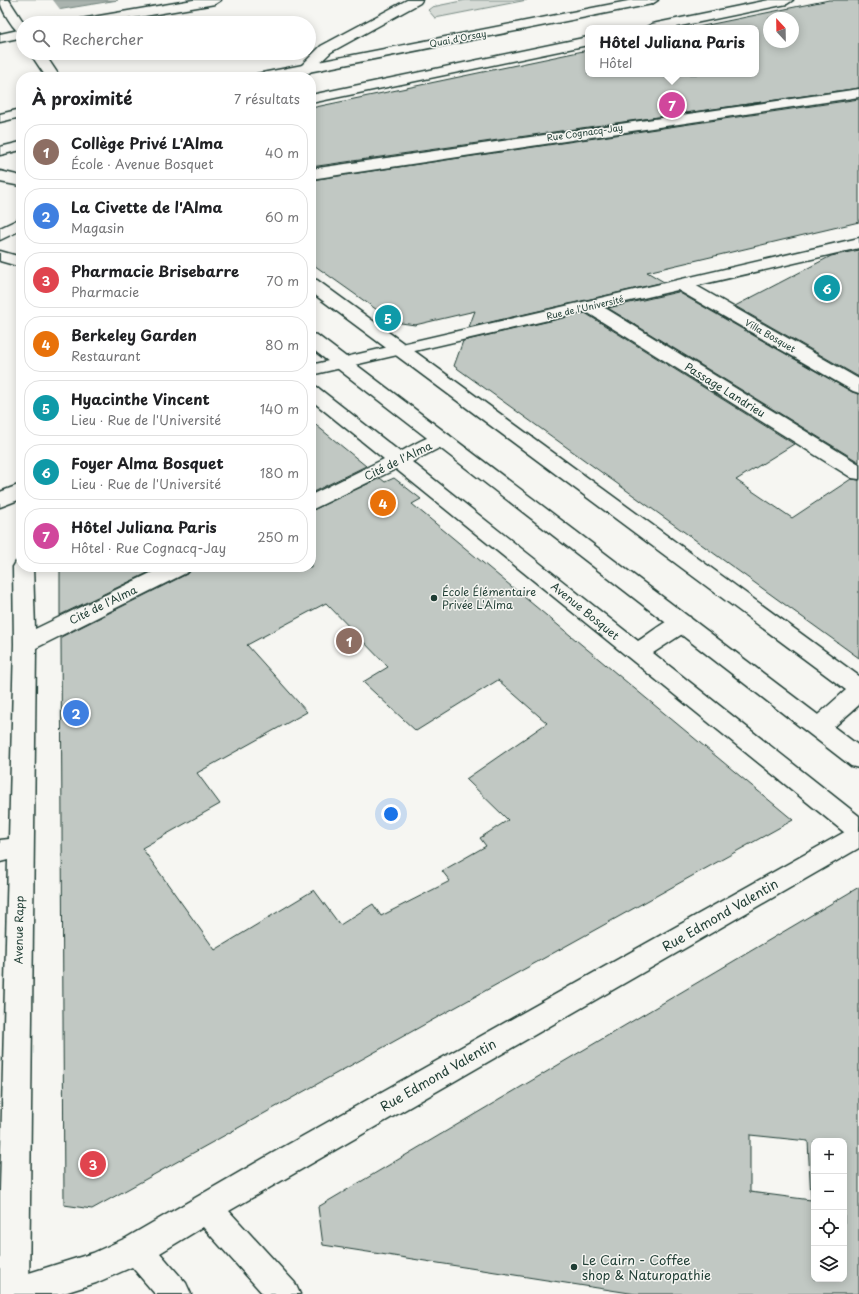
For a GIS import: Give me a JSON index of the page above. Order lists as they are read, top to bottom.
{
  "streets": {
    "street": [
      "Quai d'Orsay",
      "Rue Cognacq-Jay",
      "Rue de l'Université",
      "Villa Bosquet",
      "Passage Landrieu",
      "Cité de l'Alma",
      "Avenue Bosquet",
      "Rue Edmond Valentin",
      "Avenue Rapp"
    ]
  },
  "crossings": [
    ["Rue de l'Université", "Villa Bosquet"],
    ["Rue de l'Université", "Passage Landrieu"],
    ["Cité de l'Alma", "Avenue Bosquet"],
    ["Cité de l'Alma", "Avenue Rapp"],
    ["Rue Edmond Valentin", "Avenue Rapp"]
  ],
  "places": ["École Élémentaire Privée L'Alma", "Le Cairn - Coffee shop & Naturopathie"],
  "north": "top",
  "page": {
    "search": "Rechercher",
    "popup": ["Hôtel Juliana Paris", "Hôtel"],
    "heading": ["À proximité", "7 résultats"],
    "pins": [
      "7",
      "6",
      "5",
      "4",
      "1",
      "2",
      "3"
    ],
    "list": [
      {
        "mark": "1",
        "name": "Collège Privé L'Alma",
        "note": "École · Avenue Bosquet",
        "value": "40 m"
      },
      {
        "mark": "2",
        "name": "La Civette de l'Alma",
        "note": "Magasin",
        "value": "60 m"
      },
      {
        "mark": "3",
        "name": "Pharmacie Brisebarre",
        "note": "Pharmacie",
        "value": "70 m"
      },
      {
        "mark": "4",
        "name": "Berkeley Garden",
        "note": "Restaurant",
        "value": "80 m"
      },
      {
        "mark": "5",
        "name": "Hyacinthe Vincent",
        "note": "Lieu · Rue de l'Université",
        "value": "140 m"
      },
      {
        "mark": "6",
        "name": "Foyer Alma Bosquet",
        "note": "Lieu · Rue de l'Université",
        "value": "180 m"
      },
      {
        "mark": "7",
        "name": "Hôtel Juliana Paris",
        "note": "Hôtel · Rue Cognacq-Jay",
        "value": "250 m"
      }
    ],
    "map_buttons": ["+", "−"]
  }
}
